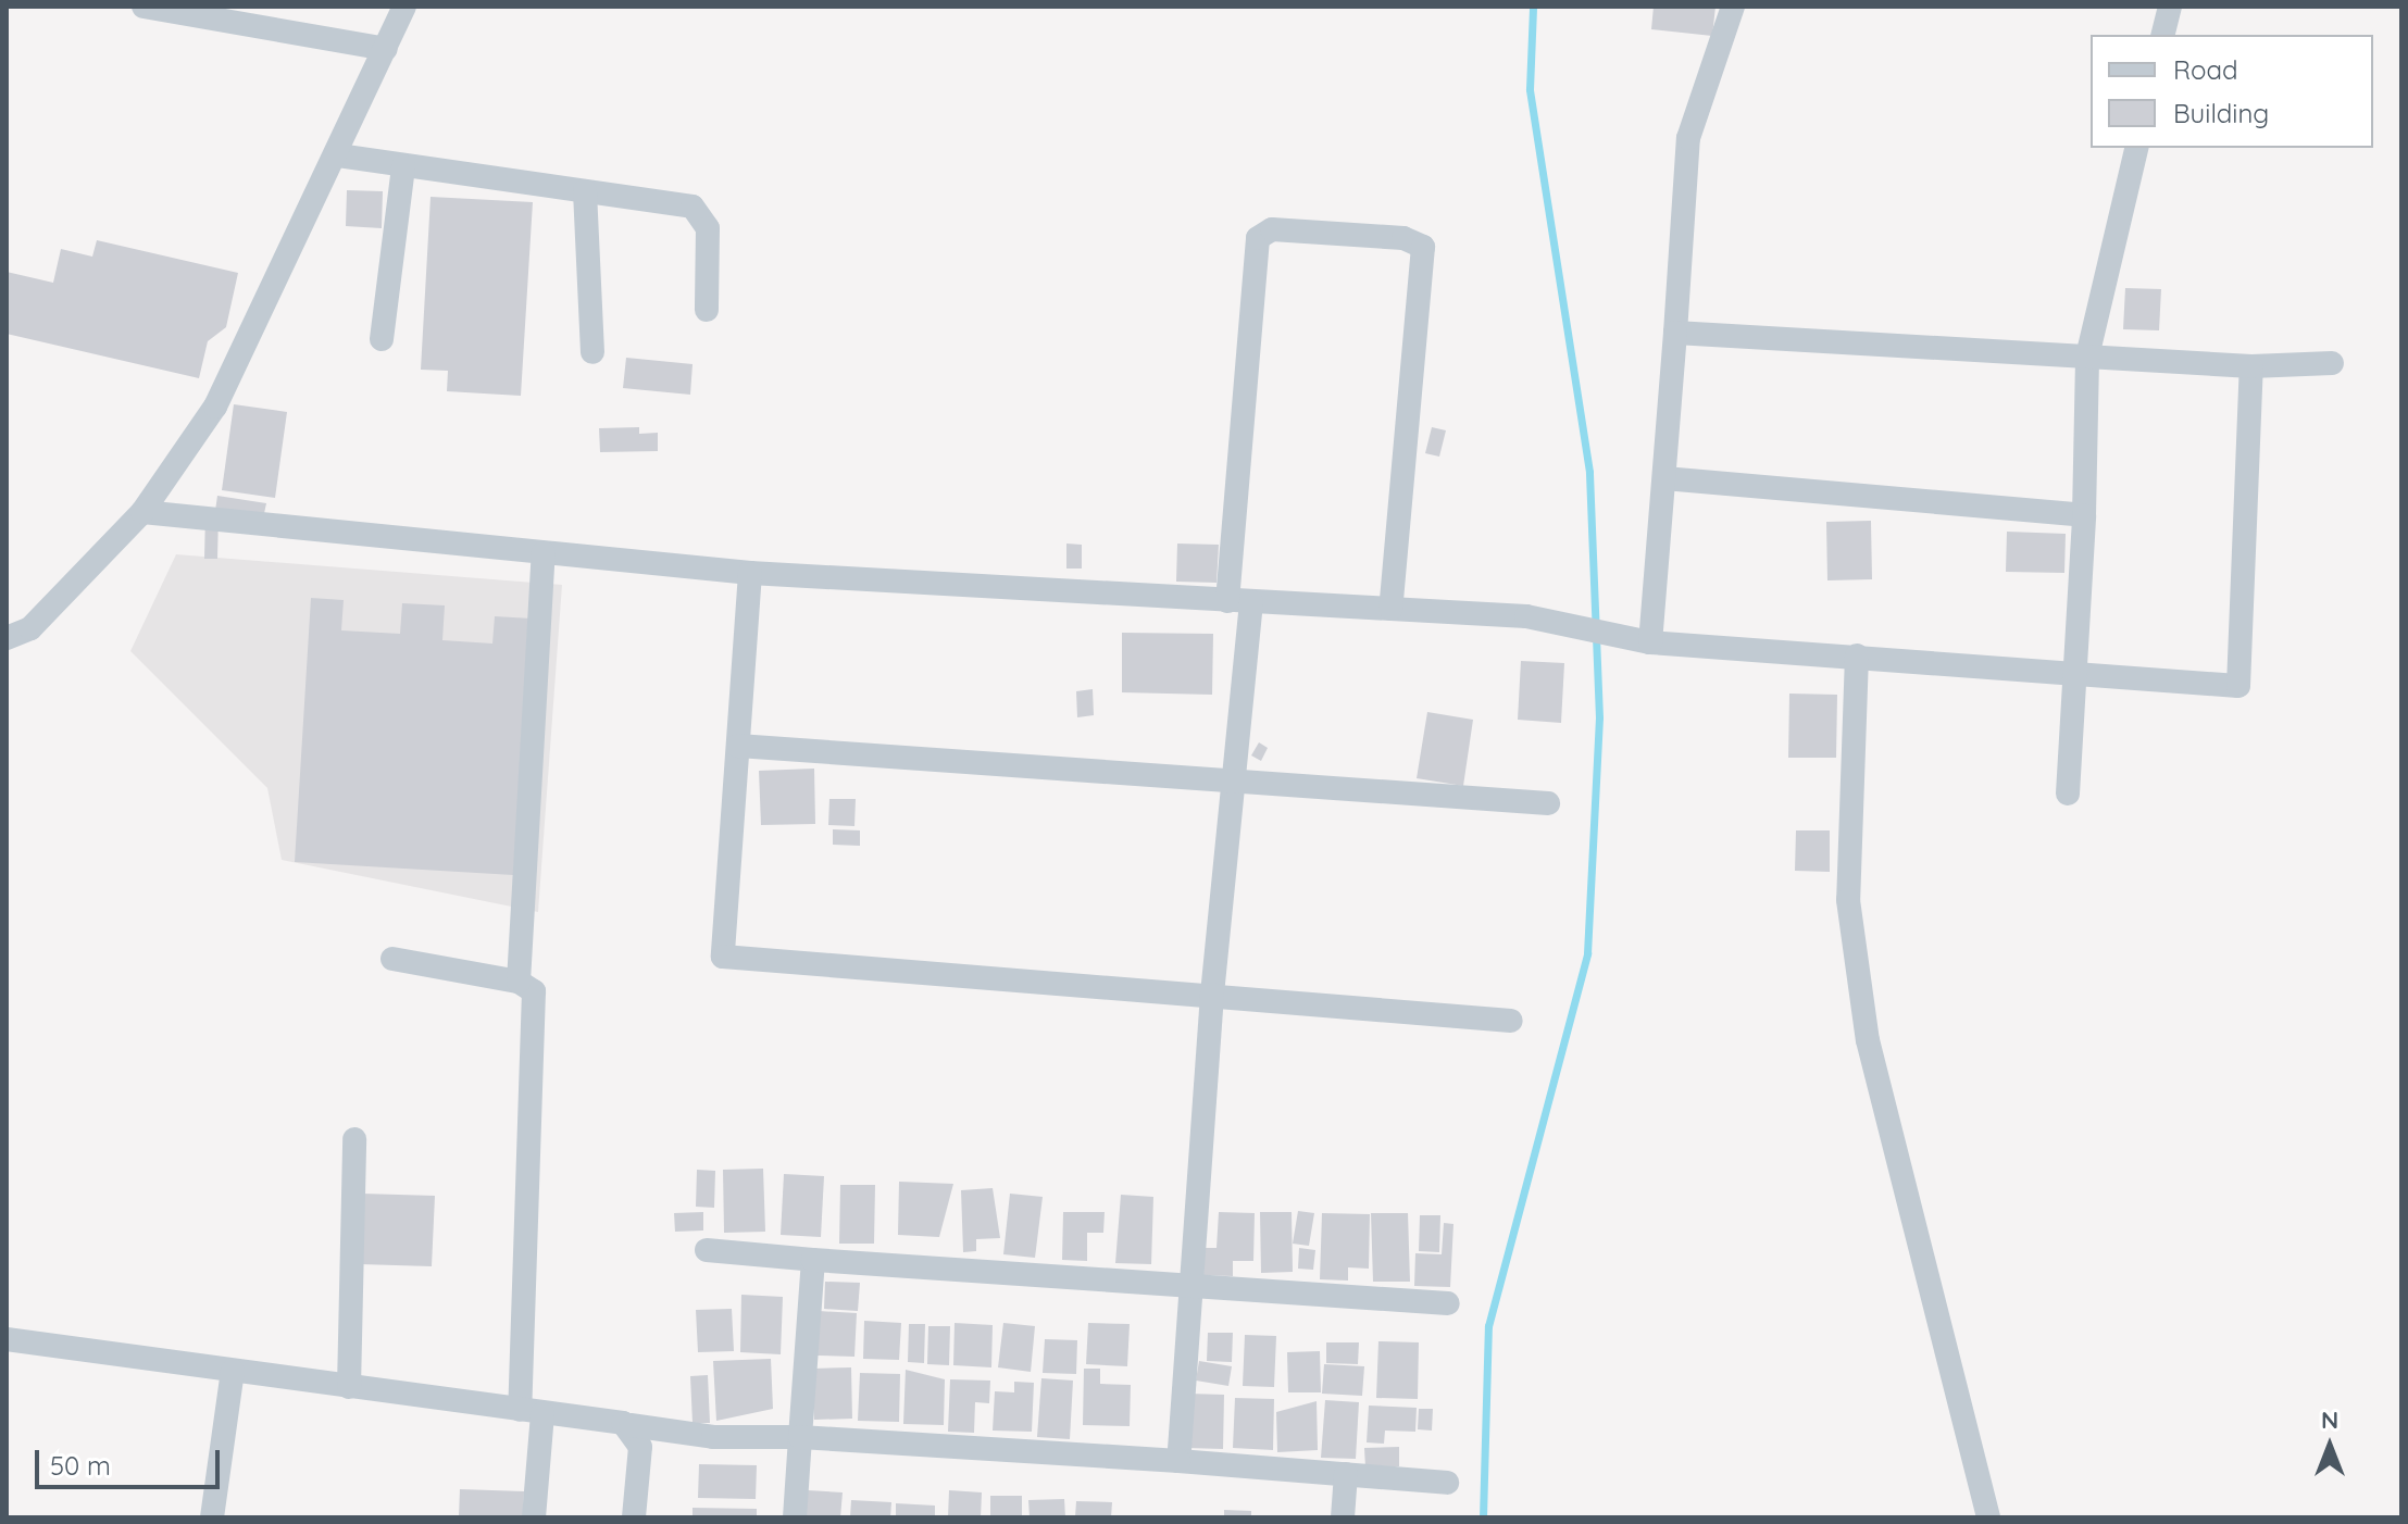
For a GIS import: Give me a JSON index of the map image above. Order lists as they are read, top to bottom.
{
  "legend": ["Road", "Building"],
  "scale_bar": "50 m",
  "north": "top"
}
